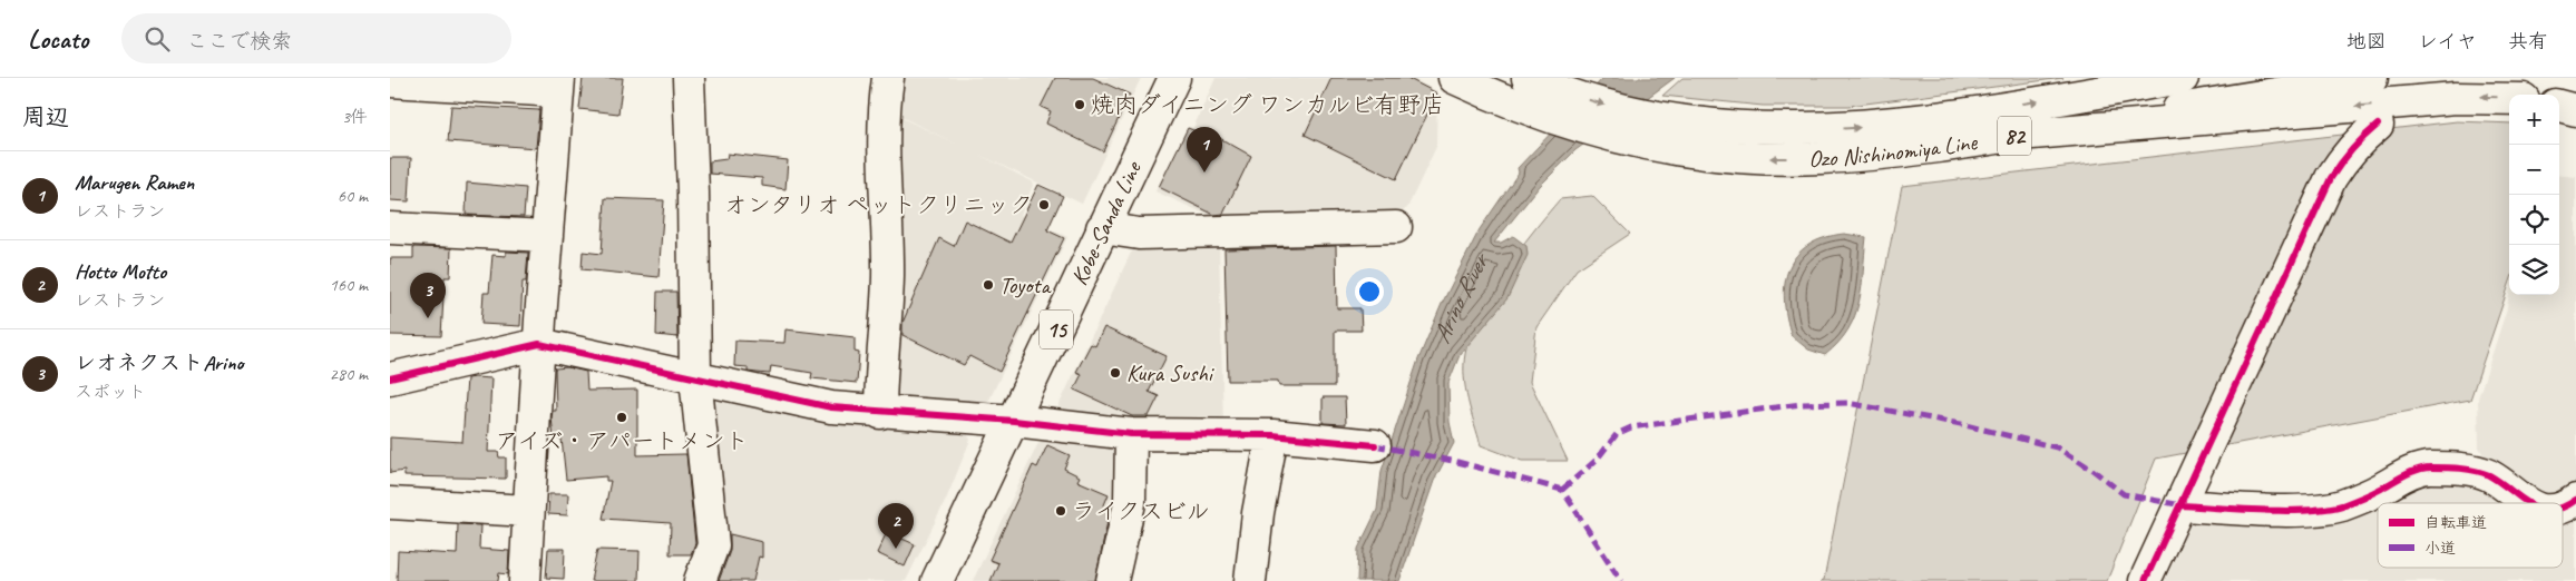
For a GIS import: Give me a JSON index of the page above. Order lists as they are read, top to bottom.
{
  "streets": {
    "main road": [
      "82",
      "Ozo Nishinomiya Line",
      "Kobe-Sanda Line",
      "15"
    ]
  },
  "water": ["Arino River"],
  "places": [
    "焼肉ダイニング ワンカルビ有野店",
    "オンタリオ ペットクリニック",
    "Toyota",
    "Kura Sushi",
    "アイズ・アパートメント",
    "ライクスビル"
  ],
  "legend": ["自転車道", "小道"],
  "page": {
    "header": "Locato",
    "search": "ここで検索",
    "nav": ["地図", "レイヤ", "共有"],
    "heading": ["周辺", "3件"],
    "map_buttons": ["+", "−"],
    "pins": ["1", "3", "2"],
    "list": [
      {
        "mark": "1",
        "name": "Marugen Ramen",
        "note": "レストラン",
        "value": "60 m"
      },
      {
        "mark": "2",
        "name": "Hotto Motto",
        "note": "レストラン",
        "value": "160 m"
      },
      {
        "mark": "3",
        "name": "レオネクストArino",
        "note": "スポット",
        "value": "280 m"
      }
    ]
  }
}
